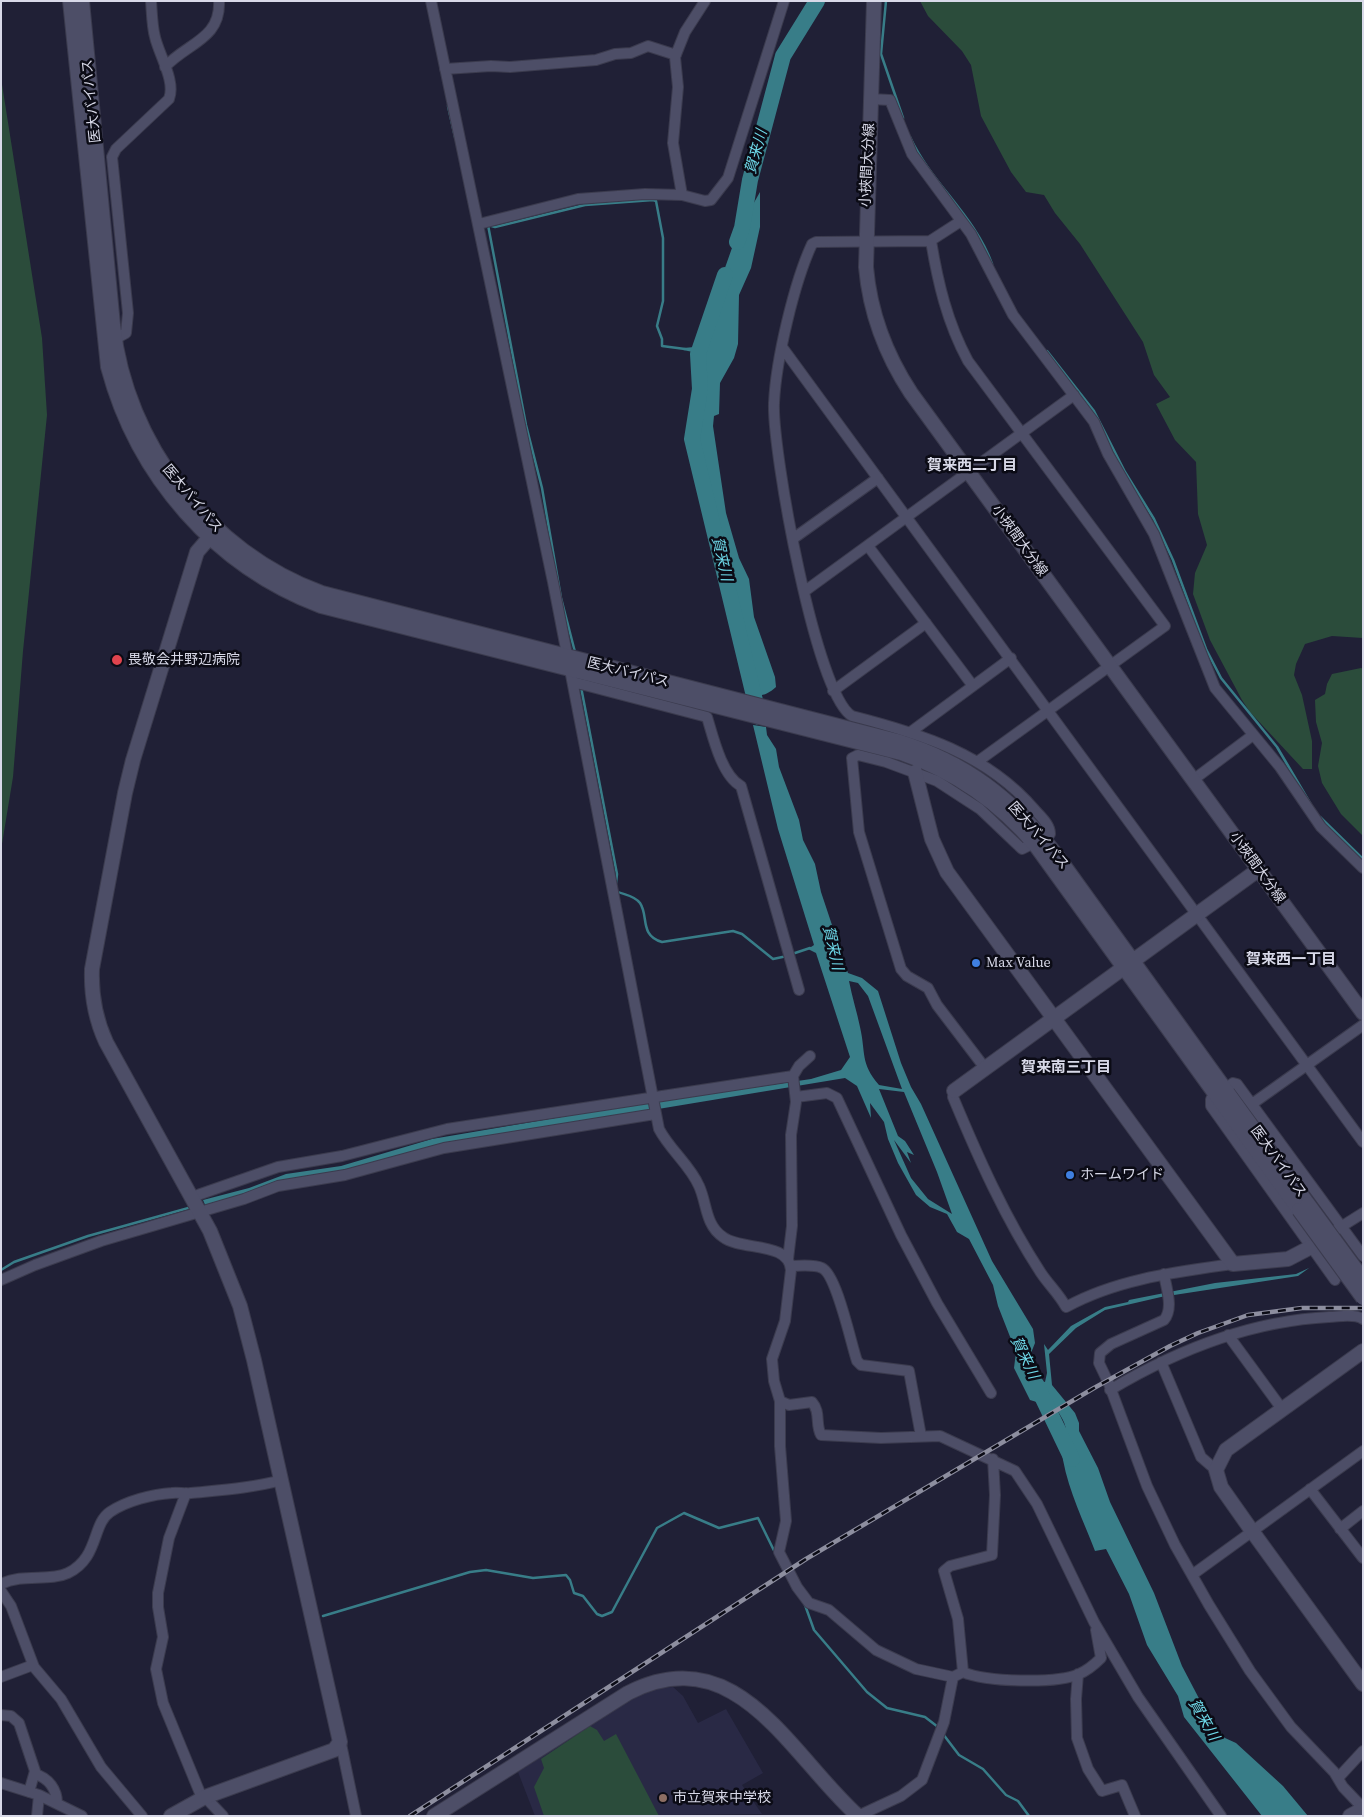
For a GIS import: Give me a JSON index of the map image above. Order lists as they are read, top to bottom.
{
  "streets": {
    "main road": ["医大バイパス", "小挾間大分線"]
  },
  "districts": ["賀来西二丁目", "賀来西一丁目", "賀来南三丁目"],
  "water": ["賀来川"],
  "places": [
    "畏敬会井野辺病院",
    "Max Value",
    "ホームワイド",
    "市立賀来中学校"
  ]
}
